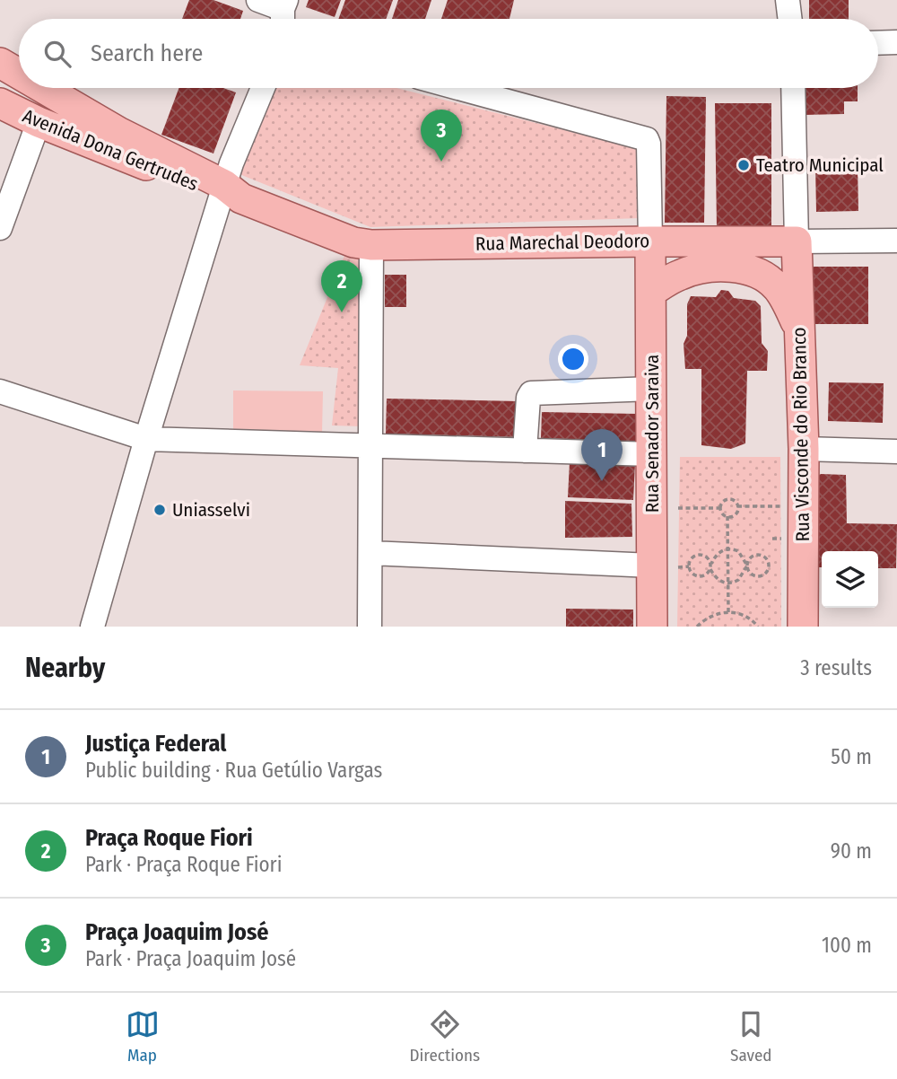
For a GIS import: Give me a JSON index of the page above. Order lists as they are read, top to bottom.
{
  "streets": {
    "main road": [
      "Avenida Dona Gertrudes",
      "Rua Marechal Deodoro",
      "Rua Senador Saraiva",
      "Rua Visconde do Rio Branco"
    ]
  },
  "crossings": [
    ["Avenida Dona Gertrudes", "Rua Marechal Deodoro"],
    ["Rua Marechal Deodoro", "Rua Senador Saraiva"],
    ["Rua Marechal Deodoro", "Rua Visconde do Rio Branco"]
  ],
  "places": ["Teatro Municipal", "Uniasselvi"],
  "page": {
    "search": "Search here",
    "pins": ["3", "2", "1"],
    "heading": ["Nearby", "3 results"],
    "list": [
      {
        "mark": "1",
        "name": "Justiça Federal",
        "note": "Public building · Rua Getúlio Vargas",
        "value": "50 m"
      },
      {
        "mark": "2",
        "name": "Praça Roque Fiori",
        "note": "Park · Praça Roque Fiori",
        "value": "90 m"
      },
      {
        "mark": "3",
        "name": "Praça Joaquim José",
        "note": "Park · Praça Joaquim José",
        "value": "100 m"
      }
    ],
    "nav": ["Map", "Directions", "Saved"]
  }
}
